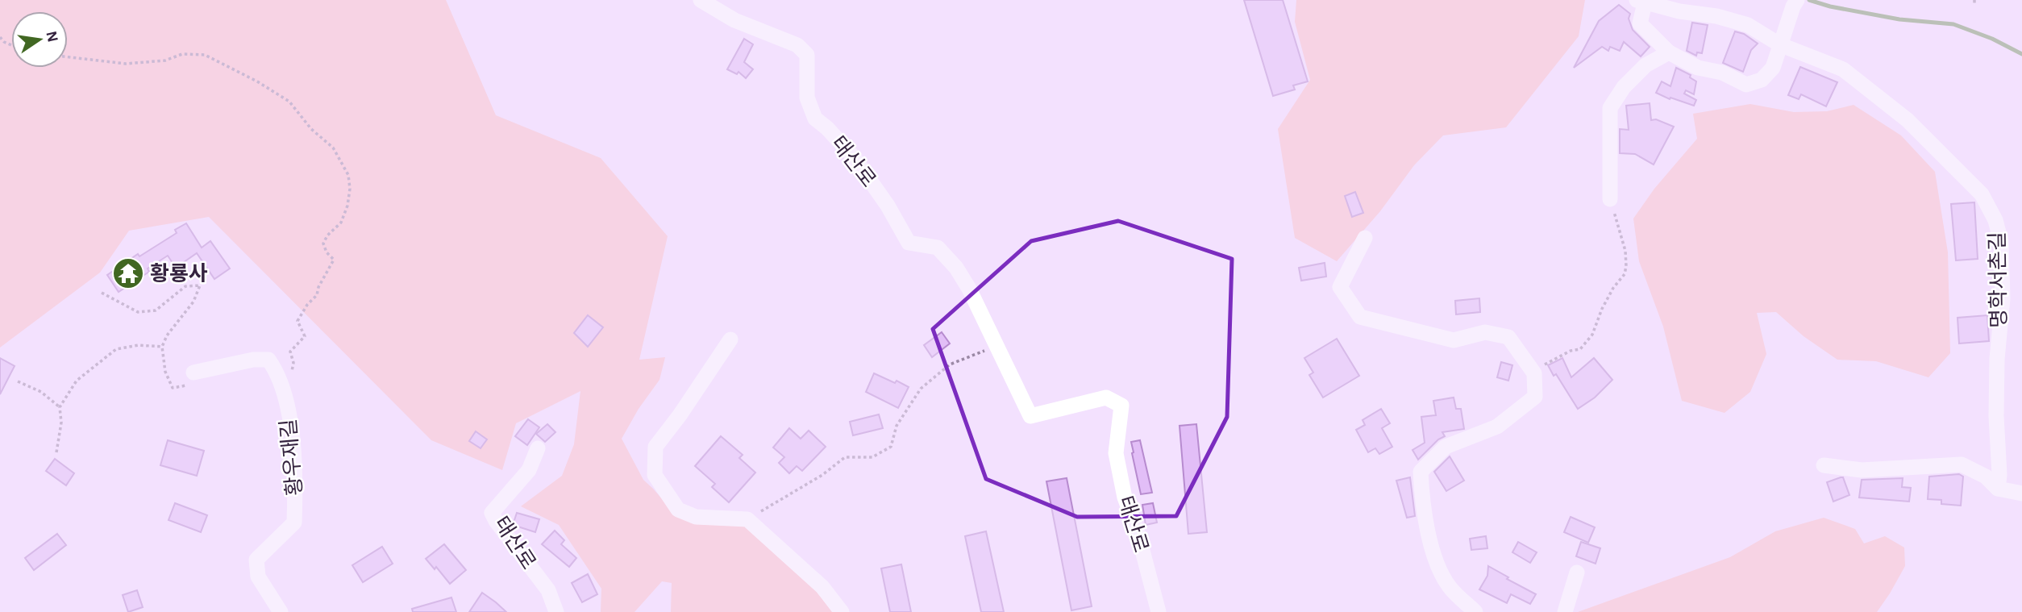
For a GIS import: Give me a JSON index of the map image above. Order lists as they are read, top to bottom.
{
  "streets": {
    "street": ["태산로", "명학서촌길", "황우재길"]
  },
  "places": {
    "temple": ["황룡사"]
  },
  "north": "right"
}
